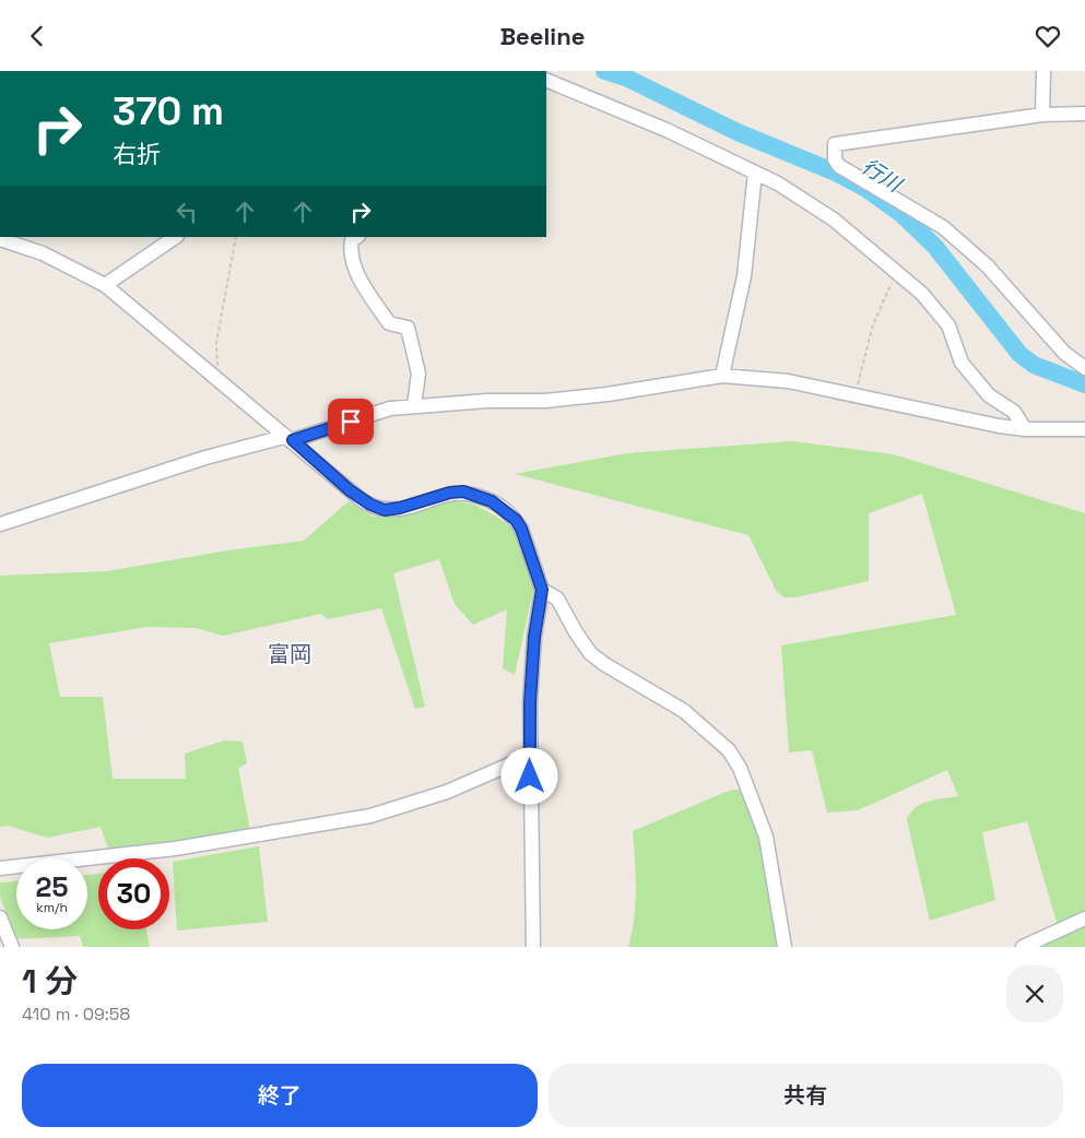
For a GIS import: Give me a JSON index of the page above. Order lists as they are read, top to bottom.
{
  "districts": ["富岡"],
  "water": ["行川"],
  "page": {
    "header": "Beeline",
    "turn": ["370 m", "右折"],
    "speed": "25 km/h",
    "limit": "30",
    "heading": ["1 分", "410 m · 09:58"],
    "buttons": ["終了", "共有"]
  }
}
